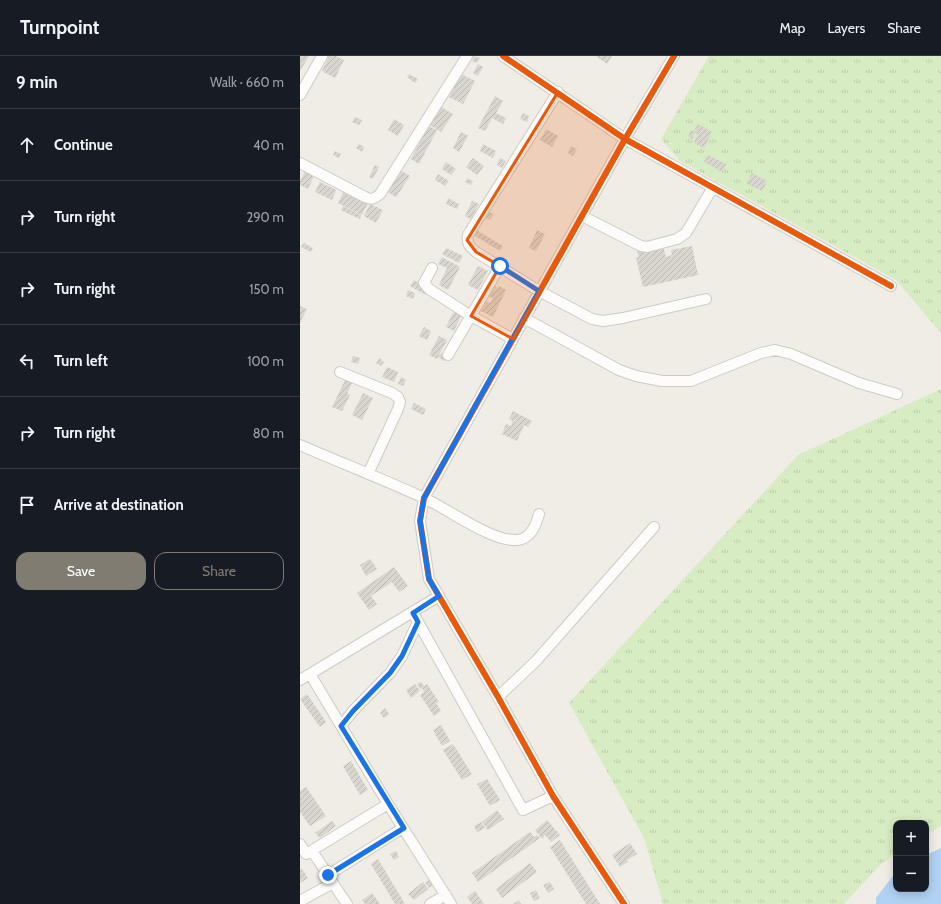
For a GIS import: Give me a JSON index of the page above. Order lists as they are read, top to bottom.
{
  "page": {
    "header": "Turnpoint",
    "nav": ["Map", "Layers", "Share"],
    "heading": ["9 min", "Walk · 660 m"],
    "list": [
      ["Continue", "40 m"],
      ["Turn right", "290 m"],
      ["Turn right", "150 m"],
      ["Turn left", "100 m"],
      ["Turn right", "80 m"],
      "Arrive at destination"
    ],
    "buttons": ["Save", "Share"],
    "map_buttons": ["+", "−"]
  }
}
